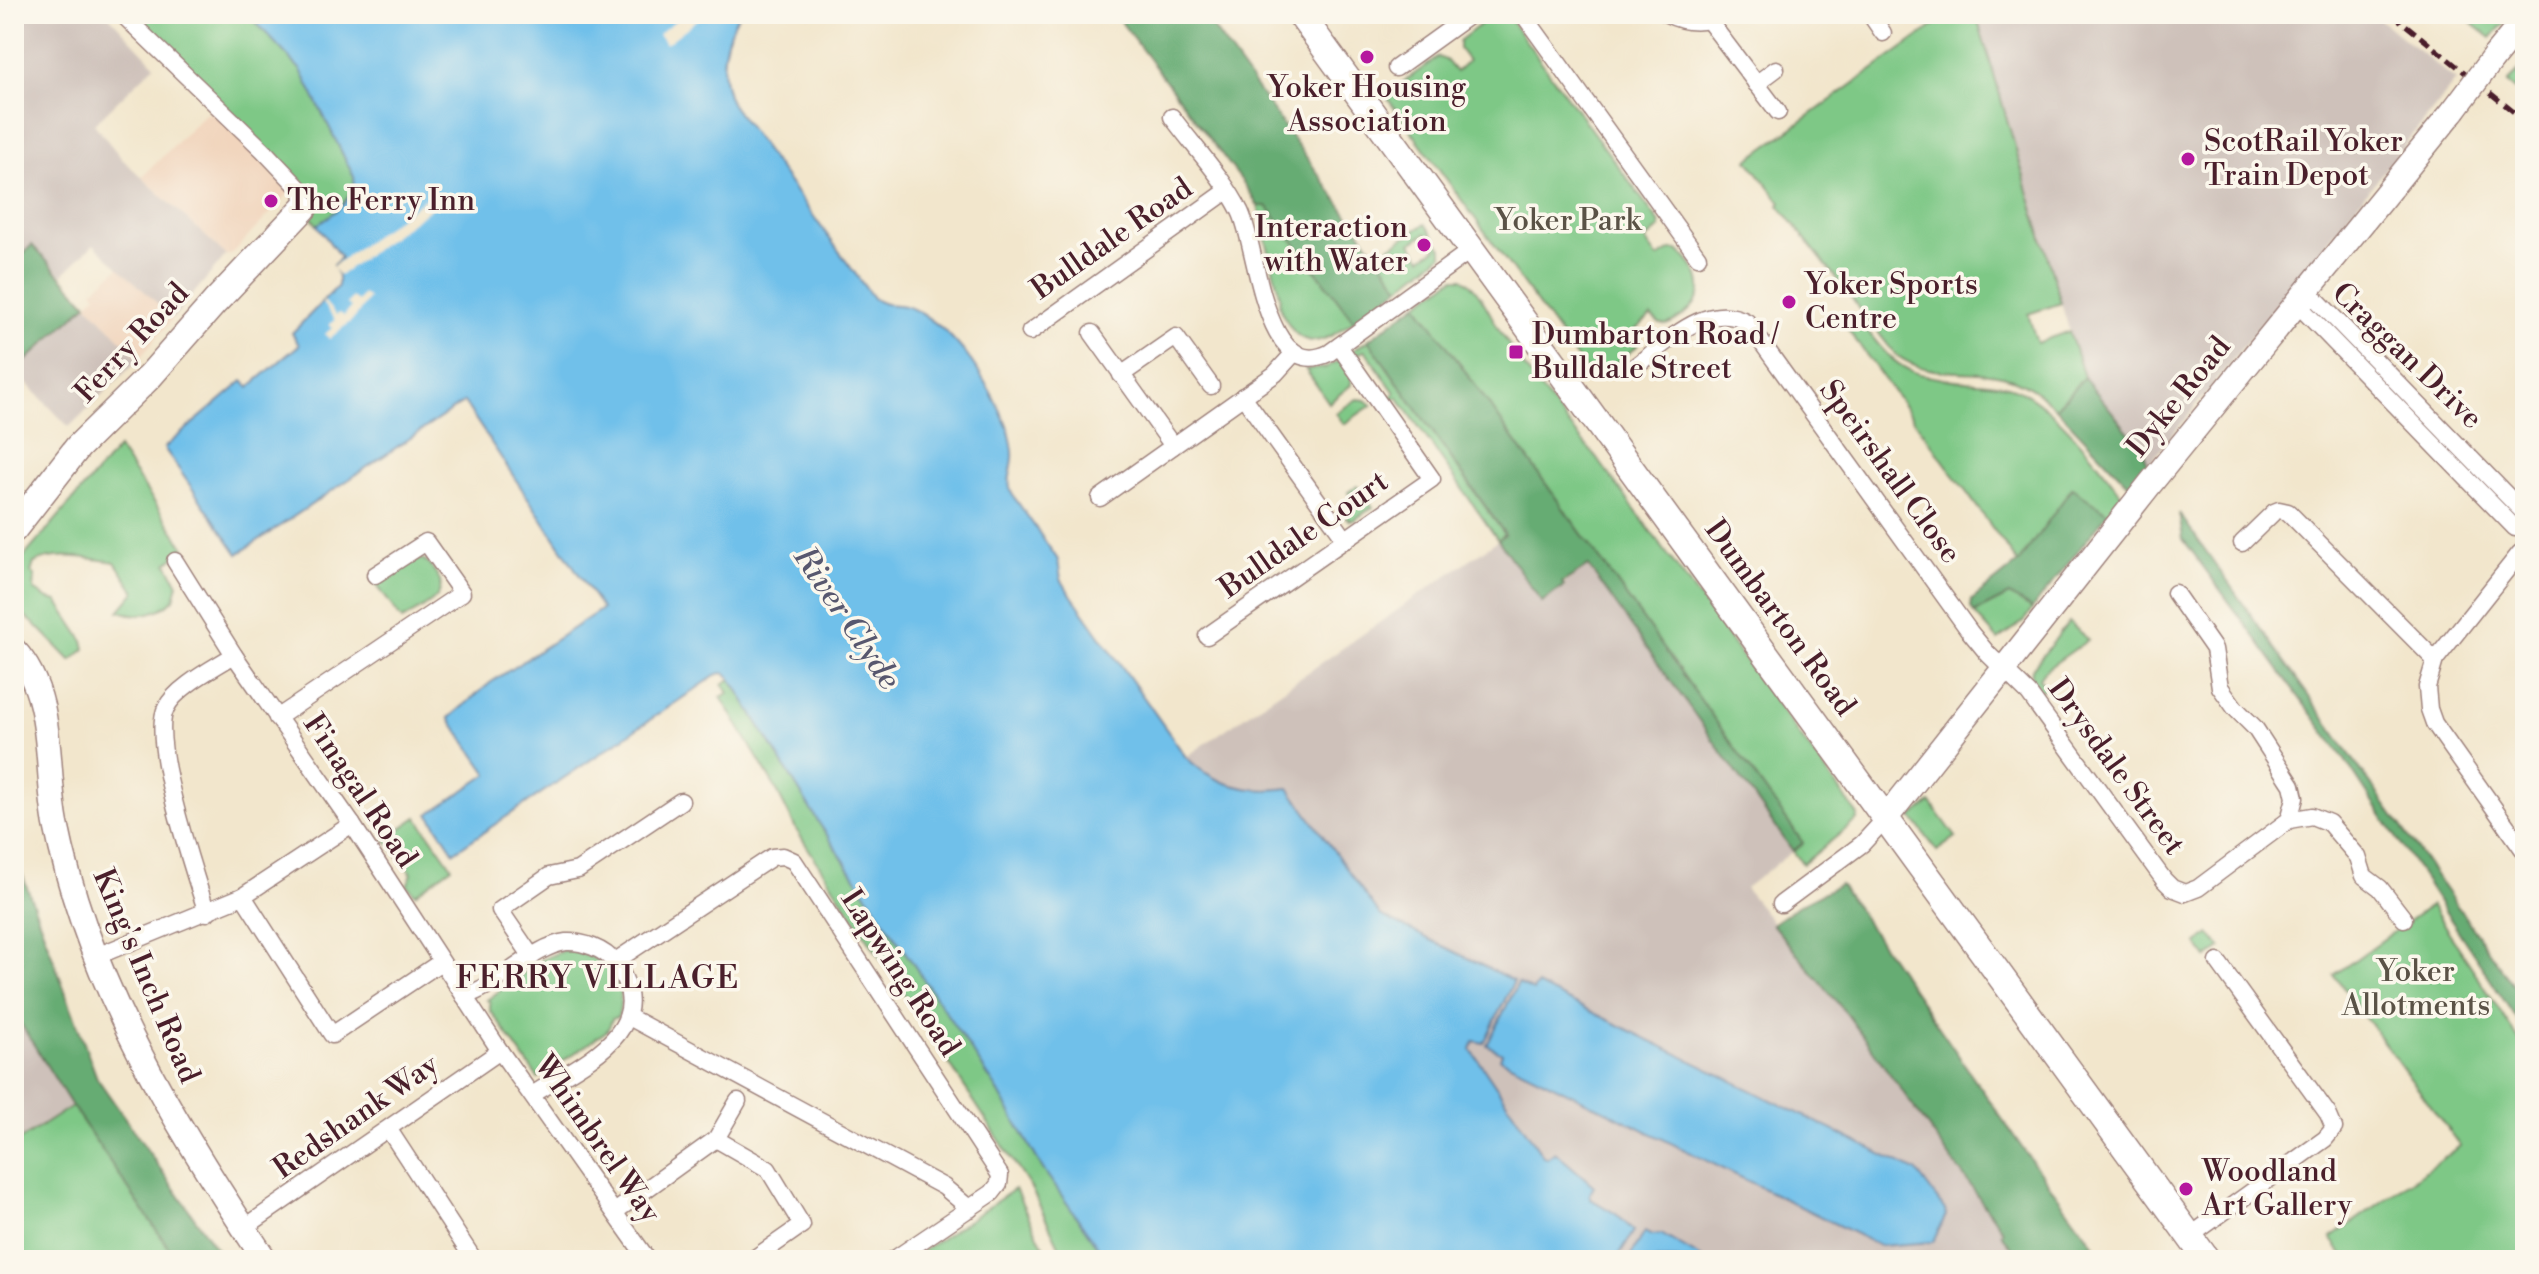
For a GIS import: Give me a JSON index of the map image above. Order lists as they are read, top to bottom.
{
  "streets": {
    "main road": ["Ferry Road", "Dumbarton Road"],
    "street": [
      "Bulldale Road",
      "Craggan Drive",
      "Dyke Road",
      "Speirshall Close",
      "Bulldale Court",
      "Drysdale Street",
      "Finagal Road",
      "Lapwing Road",
      "King's Inch Road",
      "Redshank Way",
      "Whimbrel Way"
    ]
  },
  "crossings": [
    ["Craggan Drive", "Dyke Road"],
    ["Dyke Road", "Speirshall Close"],
    ["Dyke Road", "Dumbarton Road"],
    ["Dyke Road", "Drysdale Street"],
    ["Speirshall Close", "Drysdale Street"],
    ["Finagal Road", "Redshank Way"],
    ["Finagal Road", "Whimbrel Way"],
    ["King's Inch Road", "Redshank Way"],
    ["Redshank Way", "Whimbrel Way"]
  ],
  "districts": ["FERRY VILLAGE"],
  "water": ["River Clyde"],
  "parks": ["Yoker Park", "Yoker Allotments"],
  "places": {
    "other": [
      "Yoker Housing Association",
      "ScotRail Yoker Train Depot",
      "The Ferry Inn",
      "Interaction with Water",
      "Yoker Sports Centre",
      "Woodland Art Gallery"
    ],
    "transit": ["Dumbarton Road / Bulldale Street"]
  }
}
